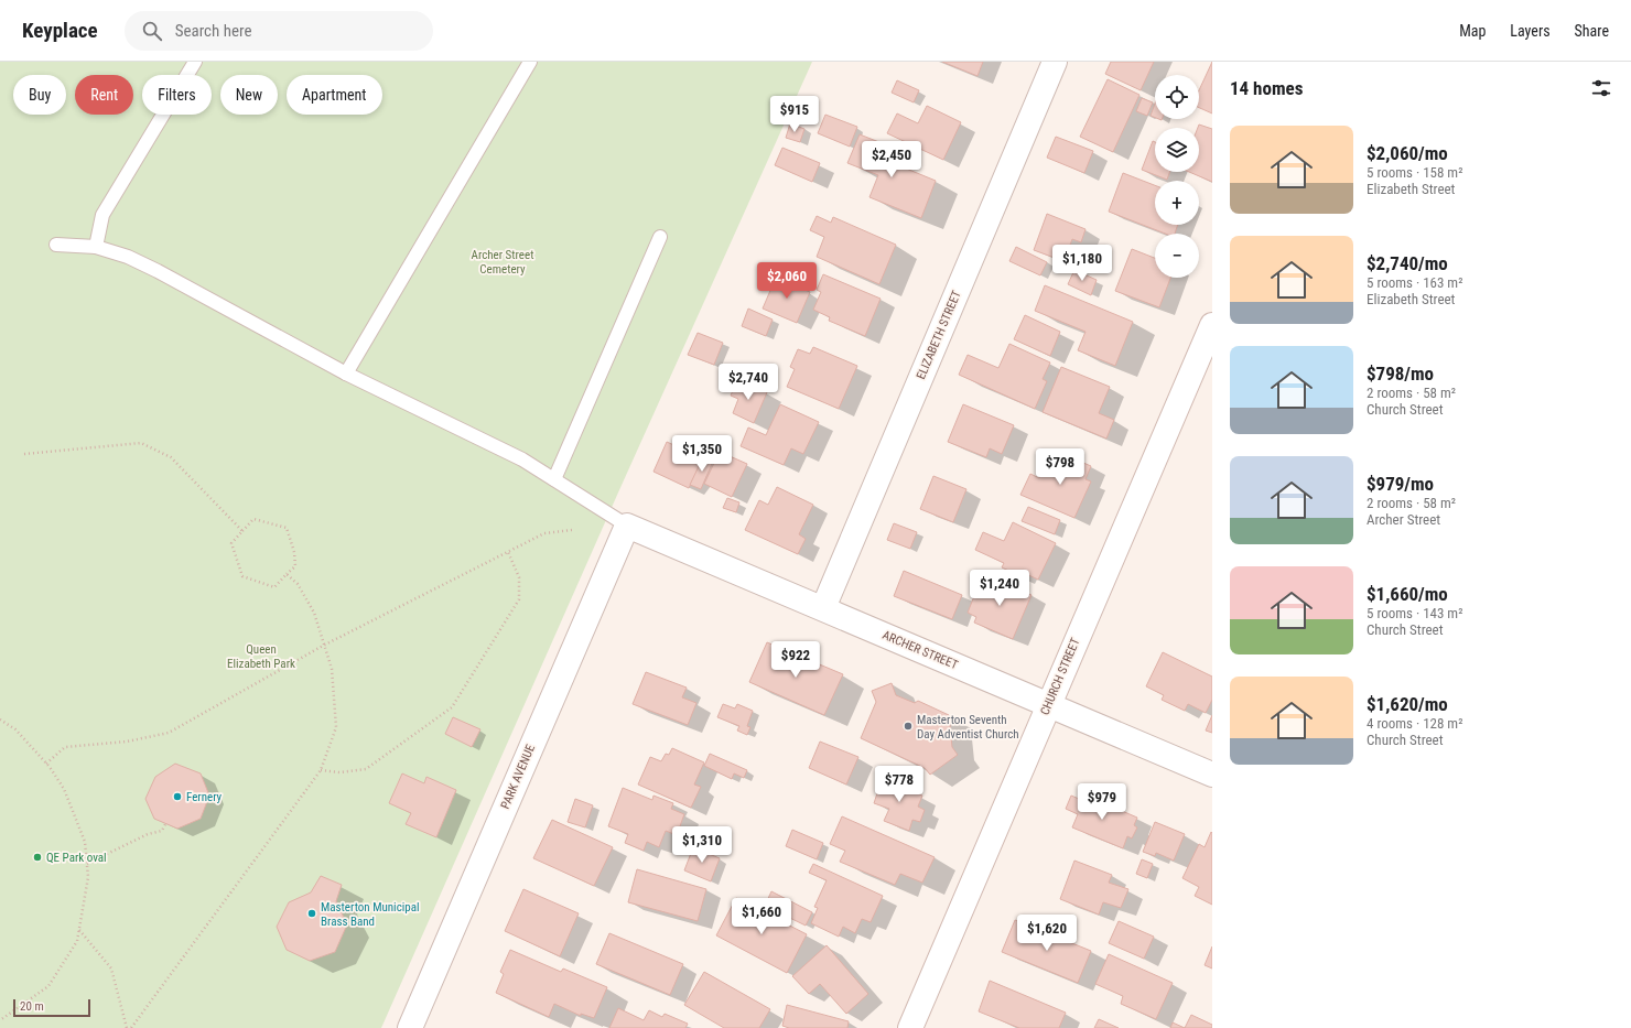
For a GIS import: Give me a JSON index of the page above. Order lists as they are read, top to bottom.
{
  "streets": {
    "street": [
      "ELIZABETH STREET",
      "ARCHER STREET",
      "CHURCH STREET",
      "PARK AVENUE"
    ]
  },
  "crossings": [
    ["ELIZABETH STREET", "ARCHER STREET"],
    ["ARCHER STREET", "CHURCH STREET"],
    ["ARCHER STREET", "PARK AVENUE"]
  ],
  "parks": ["Archer Street Cemetery", "Queen Elizabeth Park"],
  "places": [
    "Masterton Seventh Day Adventist Church",
    "Fernery",
    "QE Park oval",
    "Masterton Municipal Brass Band"
  ],
  "scale_bar": "20 m",
  "page": {
    "header": "Keyplace",
    "search": "Search here",
    "nav": ["Map", "Layers", "Share"],
    "heading": "14 homes",
    "map_buttons": ["+", "−"],
    "chip": [
      "Buy",
      "Rent",
      "Filters",
      "New",
      "Apartment"
    ],
    "price": [
      "$915",
      "$2,450",
      "$1,180",
      "$2,060",
      "$2,740",
      "$1,350",
      "$798",
      "$1,240",
      "$922",
      "$778",
      "$979",
      "$1,310",
      "$1,660",
      "$1,620"
    ],
    "list": [
      {
        "name": "$2,060/mo",
        "note": "5 rooms · 158 m² · Elizabeth Street"
      },
      {
        "name": "$2,740/mo",
        "note": "5 rooms · 163 m² · Elizabeth Street"
      },
      {
        "name": "$798/mo",
        "note": "2 rooms · 58 m² · Church Street"
      },
      {
        "name": "$979/mo",
        "note": "2 rooms · 58 m² · Archer Street"
      },
      {
        "name": "$1,660/mo",
        "note": "5 rooms · 143 m² · Church Street"
      },
      {
        "name": "$1,620/mo",
        "note": "4 rooms · 128 m² · Church Street"
      }
    ],
    "scale": "20 m"
  }
}
